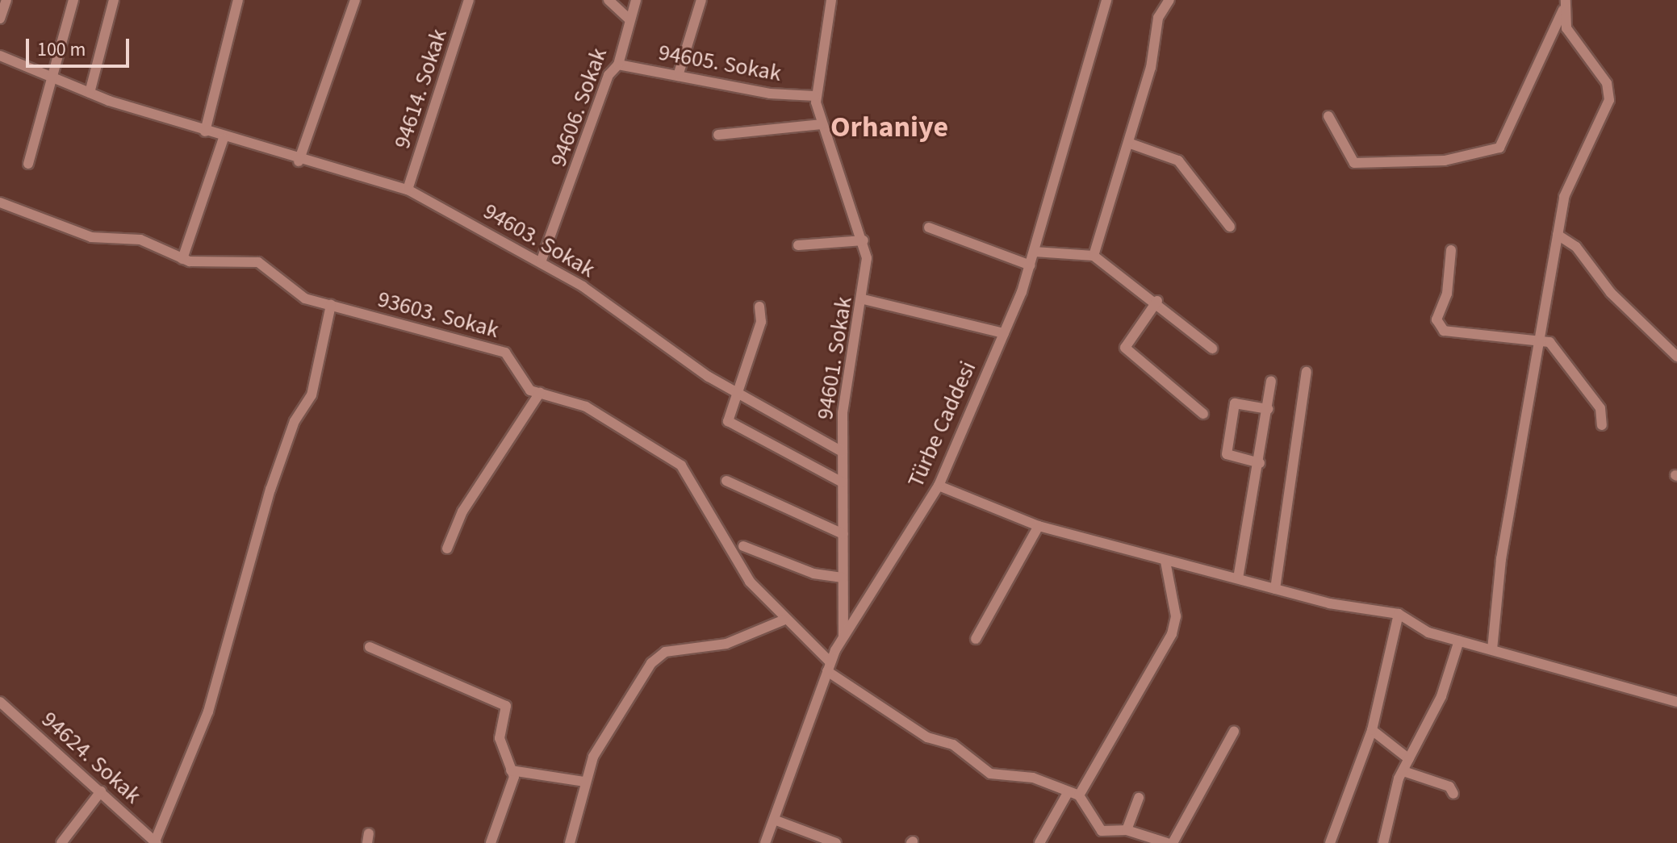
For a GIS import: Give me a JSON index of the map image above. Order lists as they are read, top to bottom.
{
  "streets": {
    "street": [
      "94605. Sokak",
      "94614. Sokak",
      "94606. Sokak",
      "94603. Sokak",
      "93603. Sokak",
      "94601. Sokak",
      "Türbe Caddesi",
      "94624. Sokak"
    ]
  },
  "crossings": [
    ["94605. Sokak", "94606. Sokak"],
    ["94605. Sokak", "94601. Sokak"],
    ["94614. Sokak", "94603. Sokak"],
    ["94606. Sokak", "94603. Sokak"],
    ["94603. Sokak", "94601. Sokak"],
    ["93603. Sokak", "Türbe Caddesi"],
    ["94601. Sokak", "Türbe Caddesi"]
  ],
  "districts": ["Orhaniye"],
  "scale_bar": "100 m"
}
